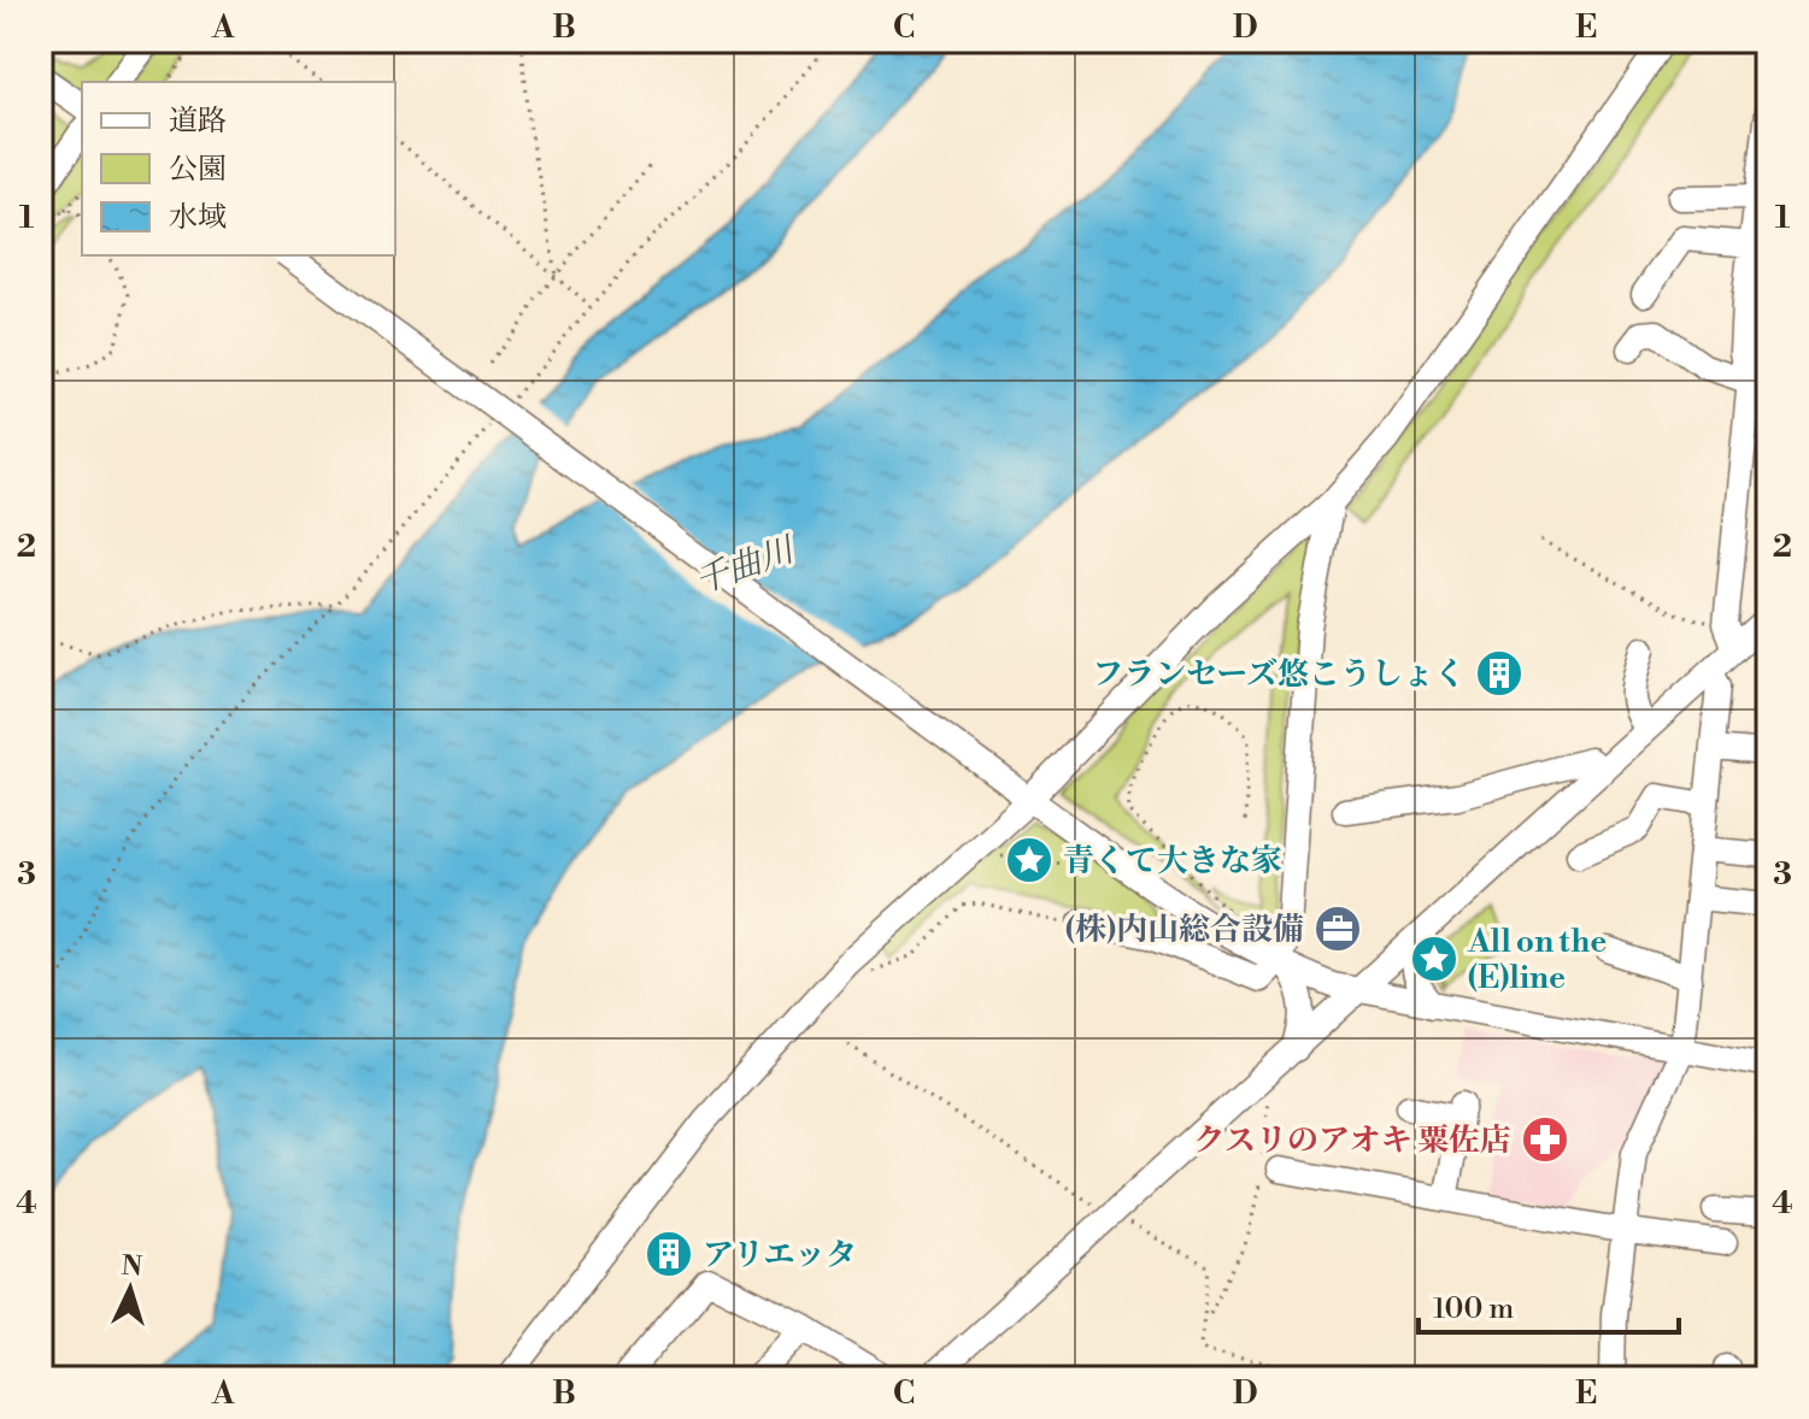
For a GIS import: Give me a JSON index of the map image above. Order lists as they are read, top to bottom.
{
  "water": ["千曲川"],
  "places": {
    "building": ["フランセーズ悠こうしょく", "アリエッタ"],
    "place": ["青くて大きな家", "All on the (E)line"],
    "office": ["(株)内山総合設備"],
    "pharmacy": ["クスリのアオキ 粟佐店"]
  },
  "legend": ["道路", "公園", "水域"],
  "scale_bar": "100 m",
  "north": "top",
  "grid": {
    "columns": [
      "A",
      "B",
      "C",
      "D",
      "E"
    ],
    "rows": [
      "1",
      "2",
      "3",
      "4"
    ]
  }
}
